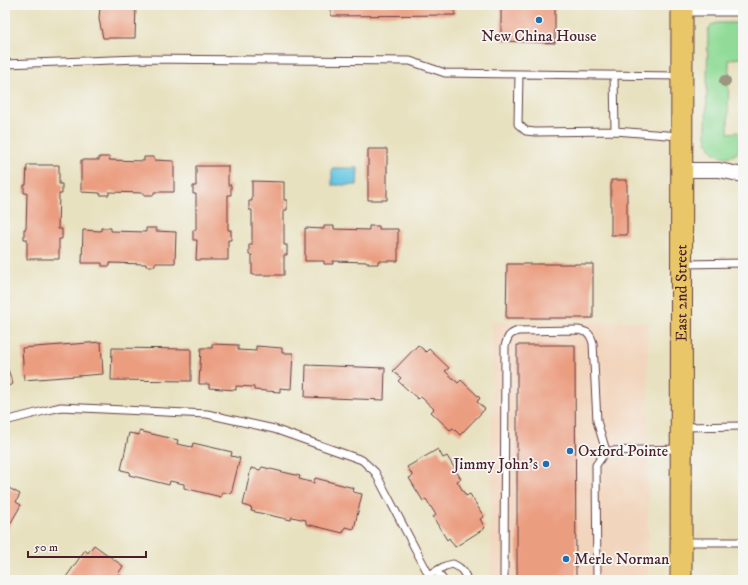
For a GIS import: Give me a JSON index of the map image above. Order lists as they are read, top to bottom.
{
  "streets": {
    "main road": ["East 2nd Street"]
  },
  "places": [
    "New China House",
    "Oxford Pointe",
    "Jimmy John's",
    "Merle Norman"
  ],
  "scale_bar": "50 m"
}
